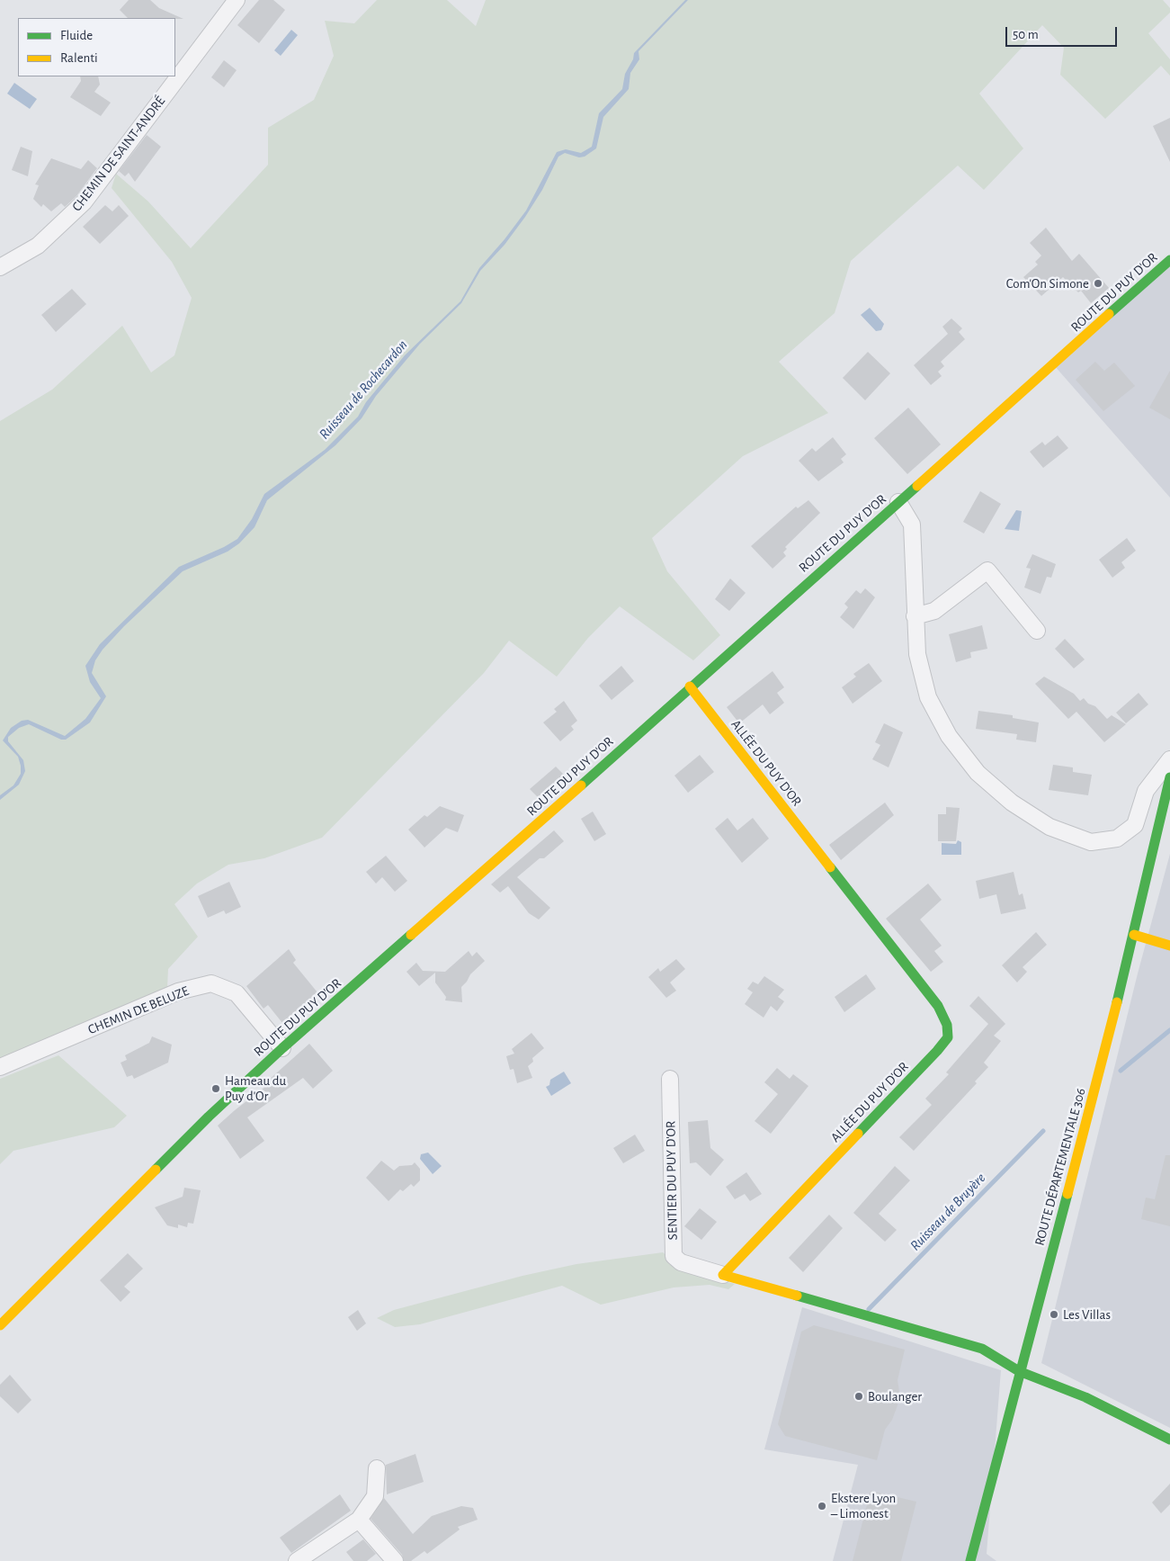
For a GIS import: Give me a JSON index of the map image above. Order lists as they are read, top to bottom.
{
  "streets": {
    "main road": ["ROUTE DU PUY D'OR", "ALLÉE DU PUY D'OR", "ROUTE DÉPARTEMENTALE 306"],
    "street": ["CHEMIN DE SAINT-ANDRÉ", "CHEMIN DE BELUZE", "SENTIER DU PUY D'OR"]
  },
  "crossings": [
    ["ROUTE DU PUY D'OR", "ALLÉE DU PUY D'OR"],
    ["ROUTE DU PUY D'OR", "CHEMIN DE BELUZE"],
    ["ALLÉE DU PUY D'OR", "SENTIER DU PUY D'OR"]
  ],
  "water": ["Ruisseau de Rochecardon", "Ruisseau de Bruyère"],
  "places": [
    "Com'On Simone",
    "Hameau du Puy d'Or",
    "Les Villas",
    "Boulanger",
    "Ekstere Lyon – Limonest"
  ],
  "legend": ["Fluide", "Ralenti"],
  "scale_bar": "50 m"
}
